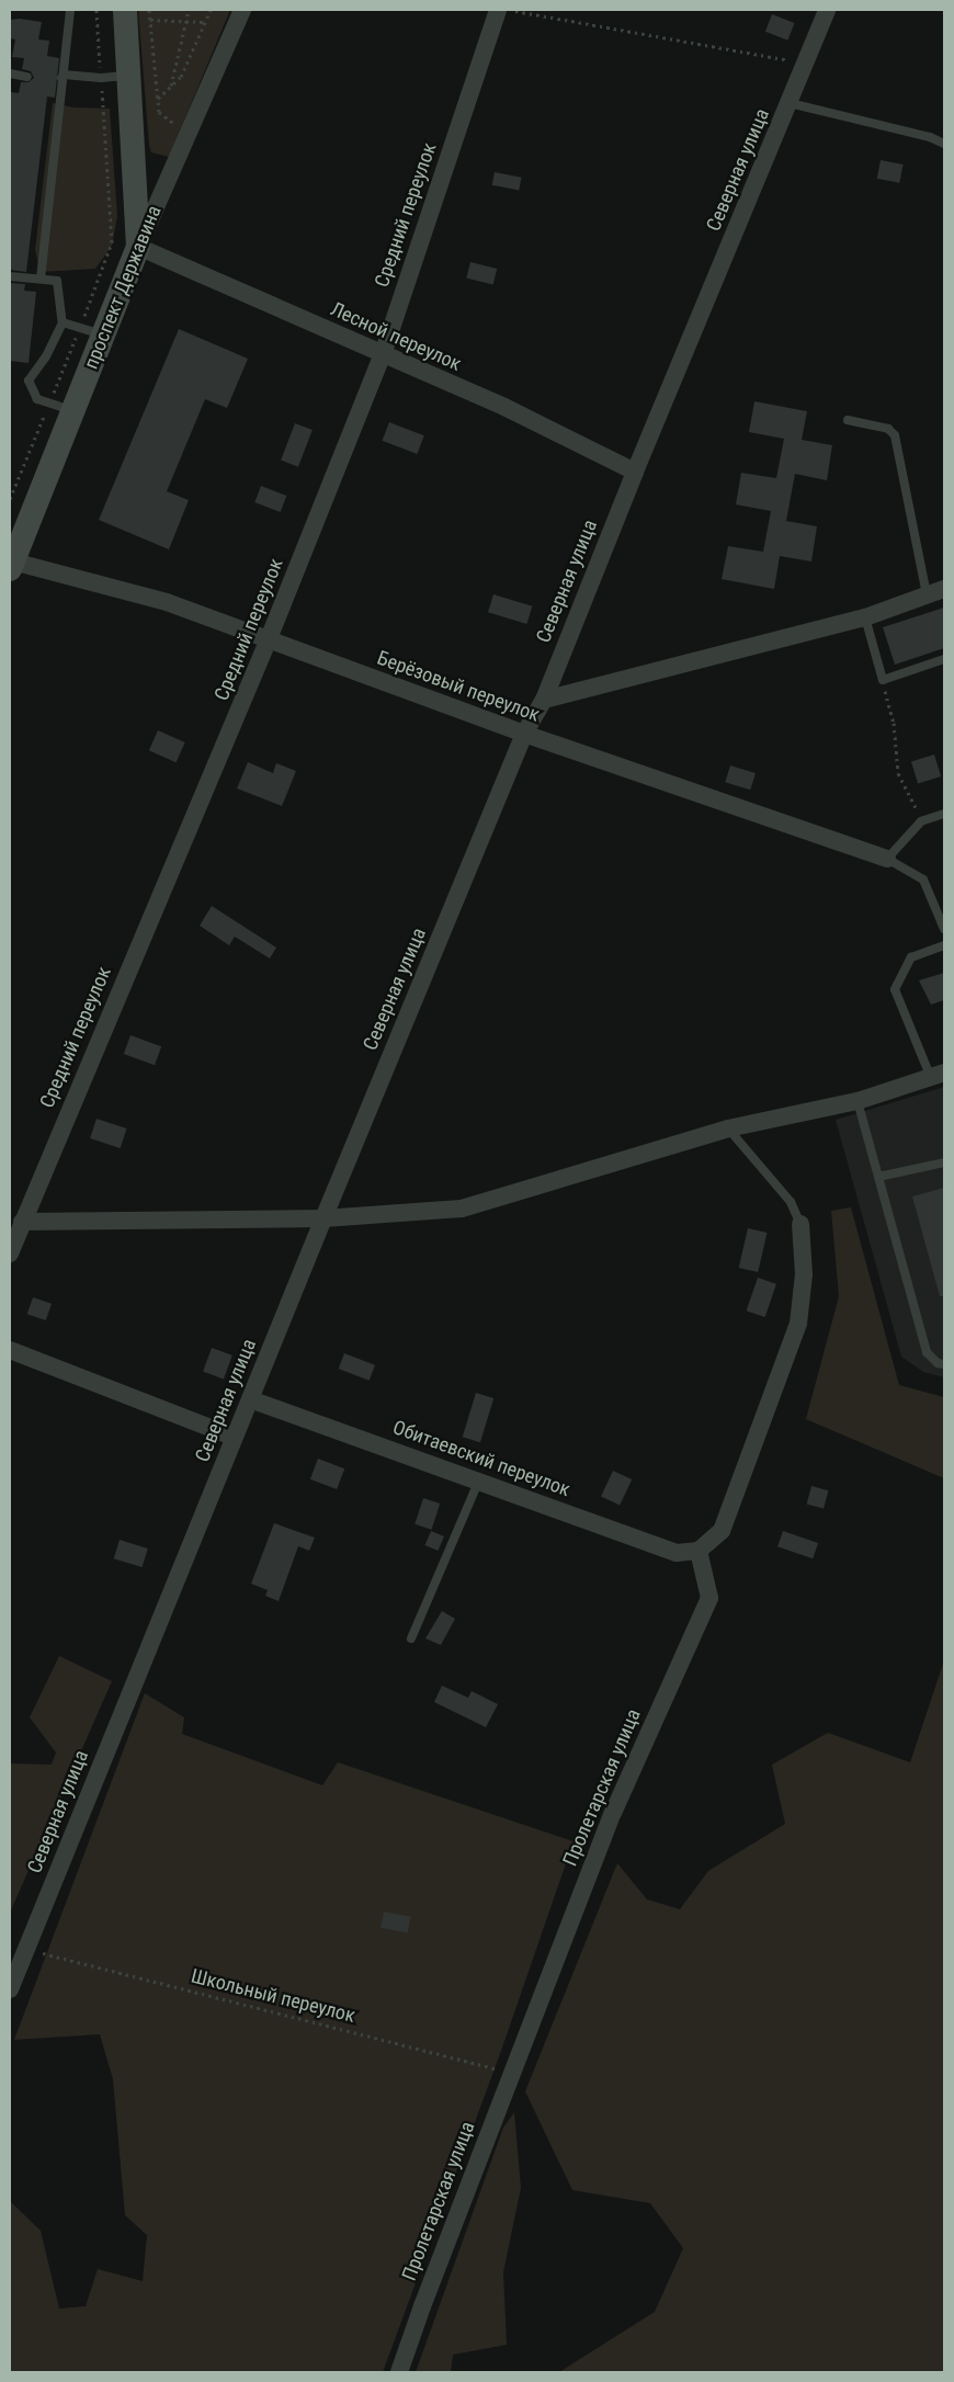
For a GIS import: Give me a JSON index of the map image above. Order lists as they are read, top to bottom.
{
  "streets": {
    "main road": ["проспект Державина"],
    "street": [
      "Северная улица",
      "Средний переулок",
      "Лесной переулок",
      "Берёзовый переулок",
      "Обитаевский переулок",
      "Пролетарская улица"
    ],
    "path": ["Школьный переулок"]
  },
  "crossings": [
    ["Северная улица", "Лесной переулок"],
    ["Северная улица", "Берёзовый переулок"],
    ["Северная улица", "Обитаевский переулок"],
    ["Северная улица", "Школьный переулок"],
    ["Средний переулок", "Лесной переулок"],
    ["Средний переулок", "Берёзовый переулок"],
    ["проспект Державина", "Лесной переулок"],
    ["проспект Державина", "Берёзовый переулок"],
    ["Обитаевский переулок", "Пролетарская улица"],
    ["Пролетарская улица", "Школьный переулок"]
  ]
}
